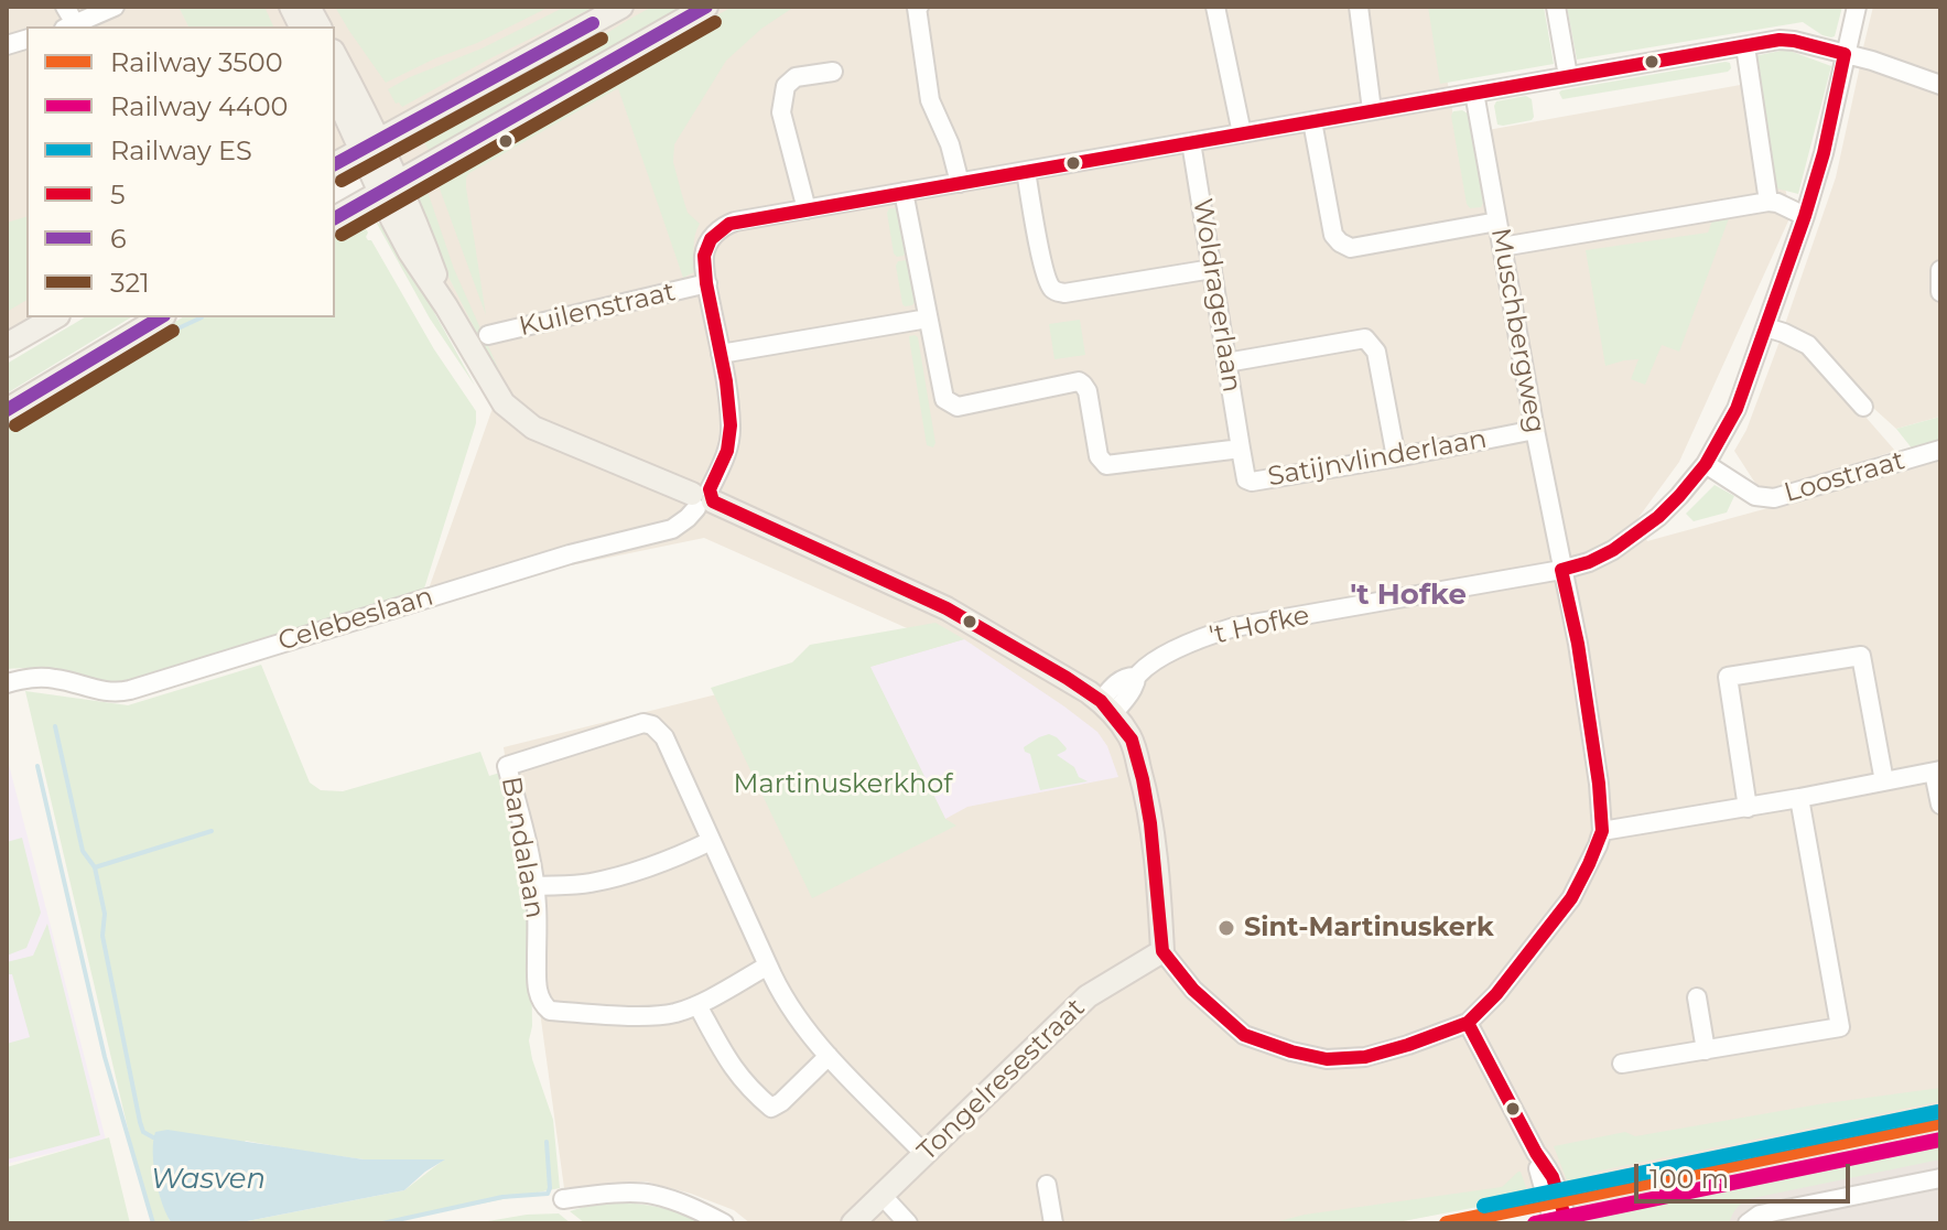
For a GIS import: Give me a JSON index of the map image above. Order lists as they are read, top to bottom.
{
  "streets": {
    "main road": ["Tongelresestraat"],
    "street": [
      "Woldragerlaan",
      "Kuilenstraat",
      "Muschbergweg",
      "Satijnvlinderlaan",
      "Loostraat",
      "Celebeslaan",
      "'t Hofke",
      "Bandalaan"
    ]
  },
  "crossings": [
    ["Woldragerlaan", "Satijnvlinderlaan"],
    ["Muschbergweg", "Satijnvlinderlaan"],
    ["Muschbergweg", "'t Hofke"],
    ["Loostraat", "'t Hofke"]
  ],
  "districts": ["'t Hofke"],
  "water": ["Wasven"],
  "parks": ["Martinuskerkhof"],
  "places": ["Sint-Martinuskerk"],
  "lines": [
    "transit line 6",
    "transit line 321",
    "transit line 5",
    "rail line ES",
    "rail line 3500",
    "rail line 4400"
  ],
  "legend": [
    "Railway 3500",
    "Railway 4400",
    "Railway ES",
    "5",
    "6",
    "321"
  ],
  "scale_bar": "100 m"
}
